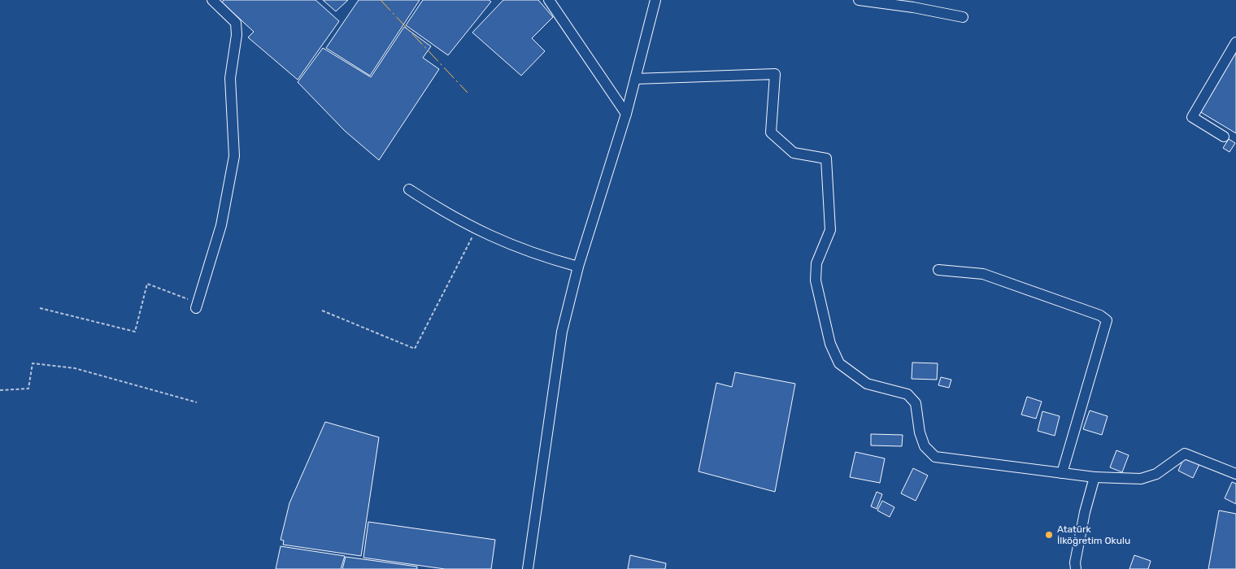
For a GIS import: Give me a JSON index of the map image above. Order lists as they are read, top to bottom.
{
  "places": ["Atatürk İlköğretim Okulu"]
}
